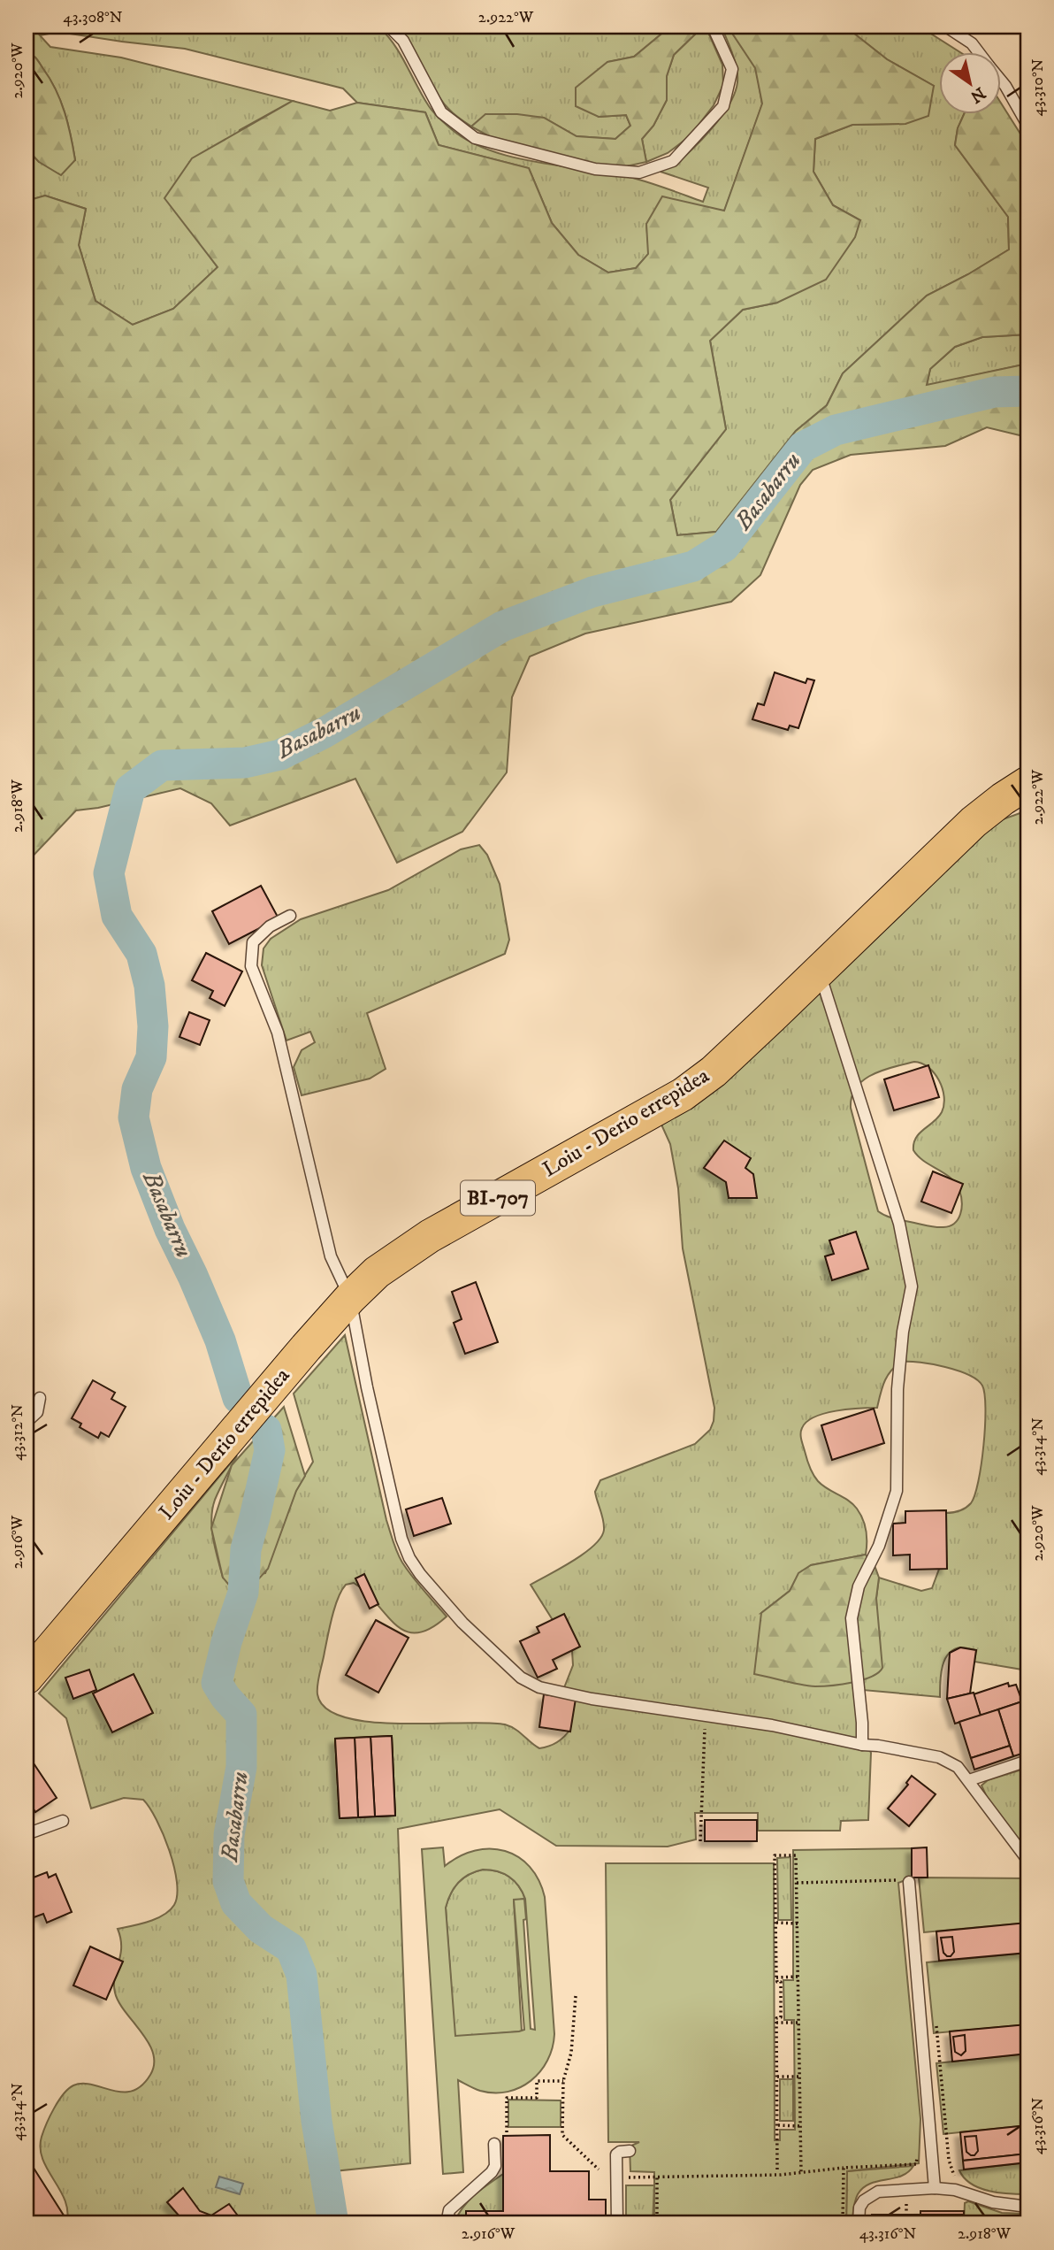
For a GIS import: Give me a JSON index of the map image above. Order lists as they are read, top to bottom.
{
  "streets": {
    "main road": ["Loiu - Derio errepidea", "BI-707"]
  },
  "water": ["Basabarru"],
  "north": "bottom right",
  "coordinates": [
    "43.308°N",
    "2.922°W",
    "2.920°W",
    "43.310°N",
    "2.918°W",
    "43.312°N",
    "43.314°N",
    "2.916°W",
    "43.316°N"
  ]
}
